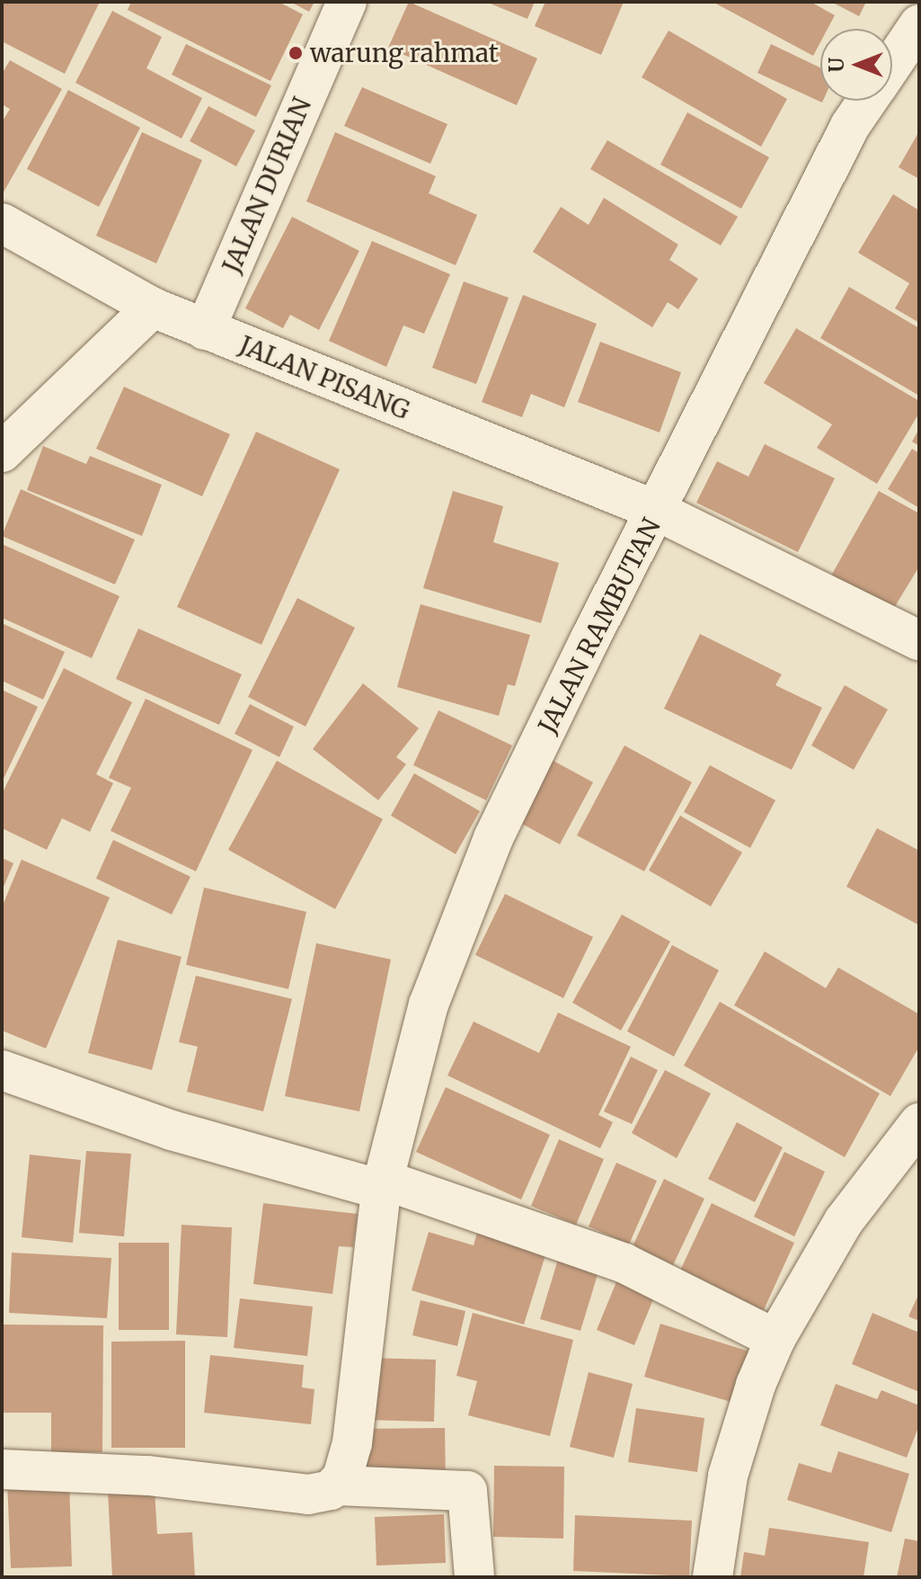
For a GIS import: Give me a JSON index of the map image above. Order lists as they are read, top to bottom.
{
  "streets": {
    "street": ["JALAN DURIAN", "JALAN PISANG", "JALAN RAMBUTAN"]
  },
  "crossings": [
    ["JALAN DURIAN", "JALAN PISANG"],
    ["JALAN PISANG", "JALAN RAMBUTAN"]
  ],
  "places": ["warung rahmat"],
  "north": "left"
}
